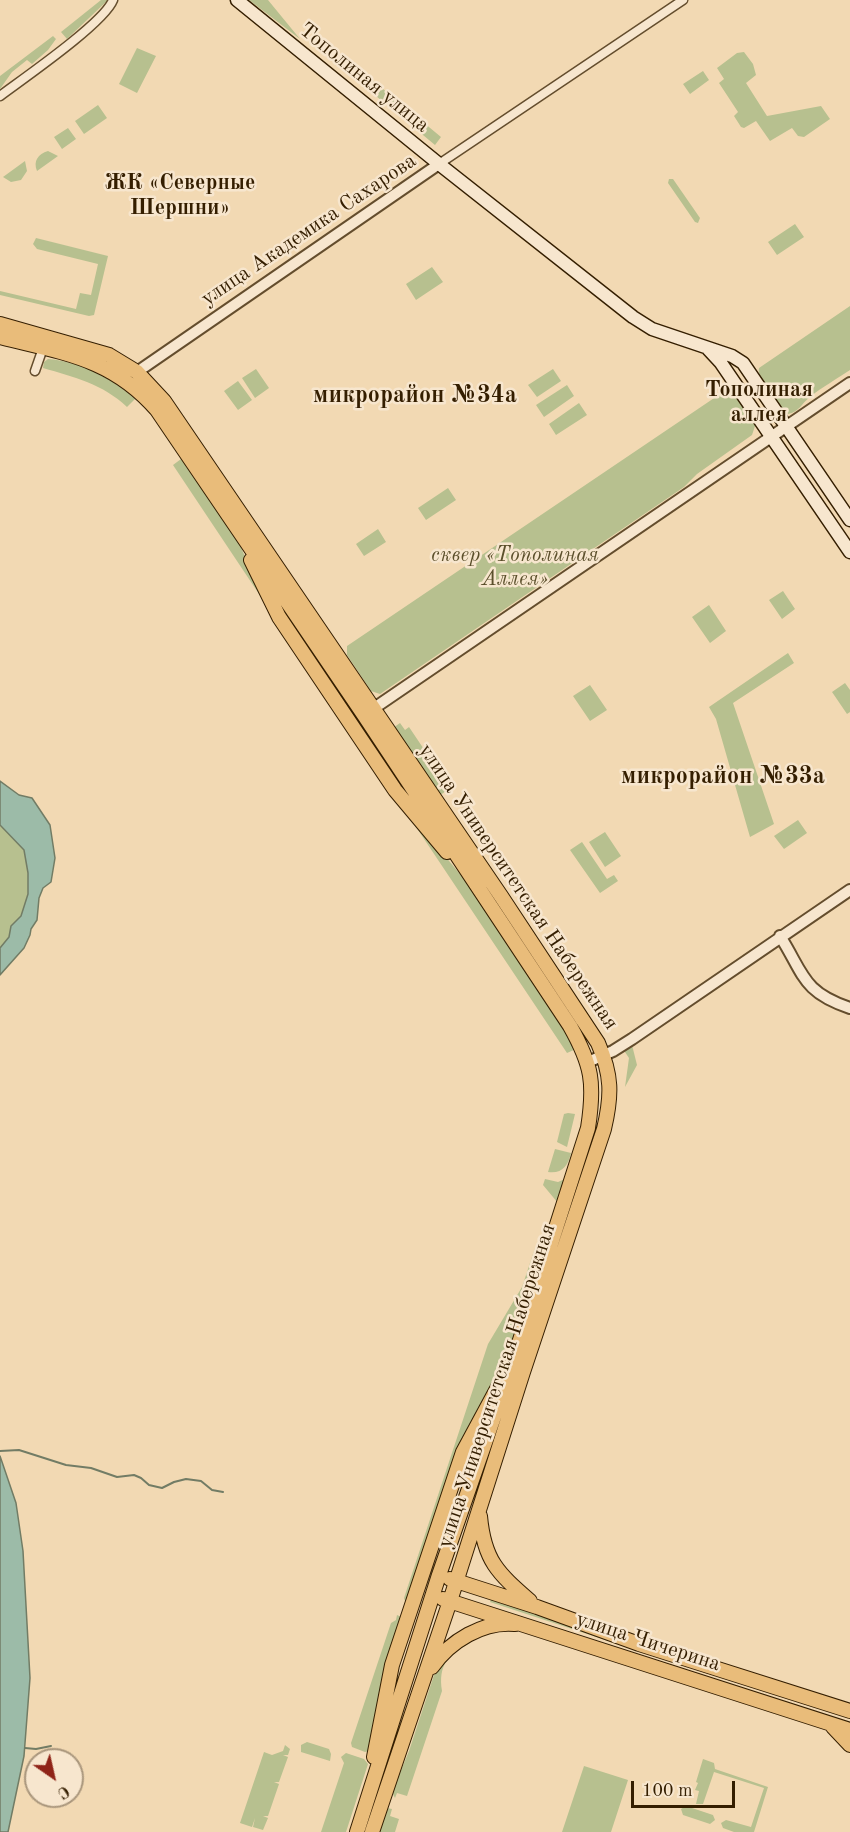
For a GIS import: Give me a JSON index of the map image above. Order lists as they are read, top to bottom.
{
  "streets": {
    "main road": ["Тополиная улица", "улица Университетская Набережная", "улица Чичерина"],
    "street": ["улица Академика Сахарова"]
  },
  "crossings": [
    ["Тополиная улица", "улица Академика Сахарова"],
    ["улица Академика Сахарова", "улица Университетская Набережная"],
    ["улица Университетская Набережная", "улица Чичерина"]
  ],
  "districts": [
    "ЖК «Северные Шершни»",
    "Тополиная аллея",
    "микрорайон №34а",
    "микрорайон №33а"
  ],
  "parks": ["сквер «Тополиная Аллея»"],
  "scale_bar": "100 m",
  "north": "bottom right"
}
